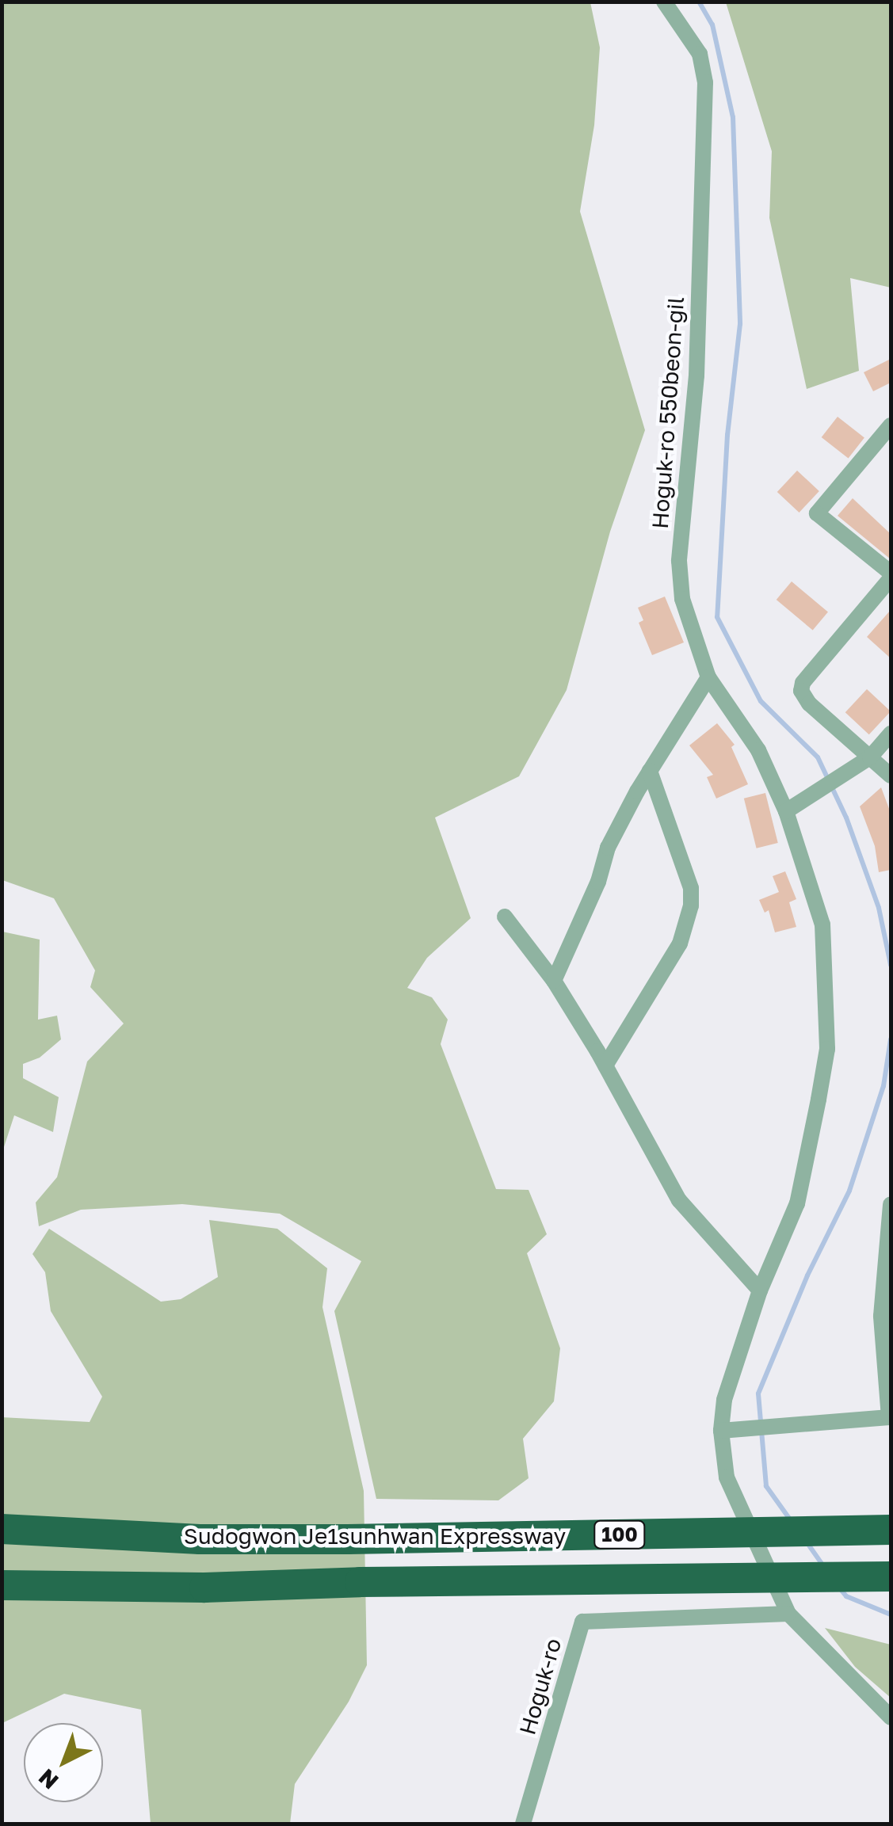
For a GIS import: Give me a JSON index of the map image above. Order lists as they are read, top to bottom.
{
  "streets": {
    "highway": ["100", "Sudogwon Je1sunhwan Expressway"],
    "street": ["Hoguk-ro 550beon-gil", "Hoguk-ro"]
  },
  "crossings": [
    ["Hoguk-ro 550beon-gil", "Hoguk-ro"]
  ],
  "north": "bottom left"
}
